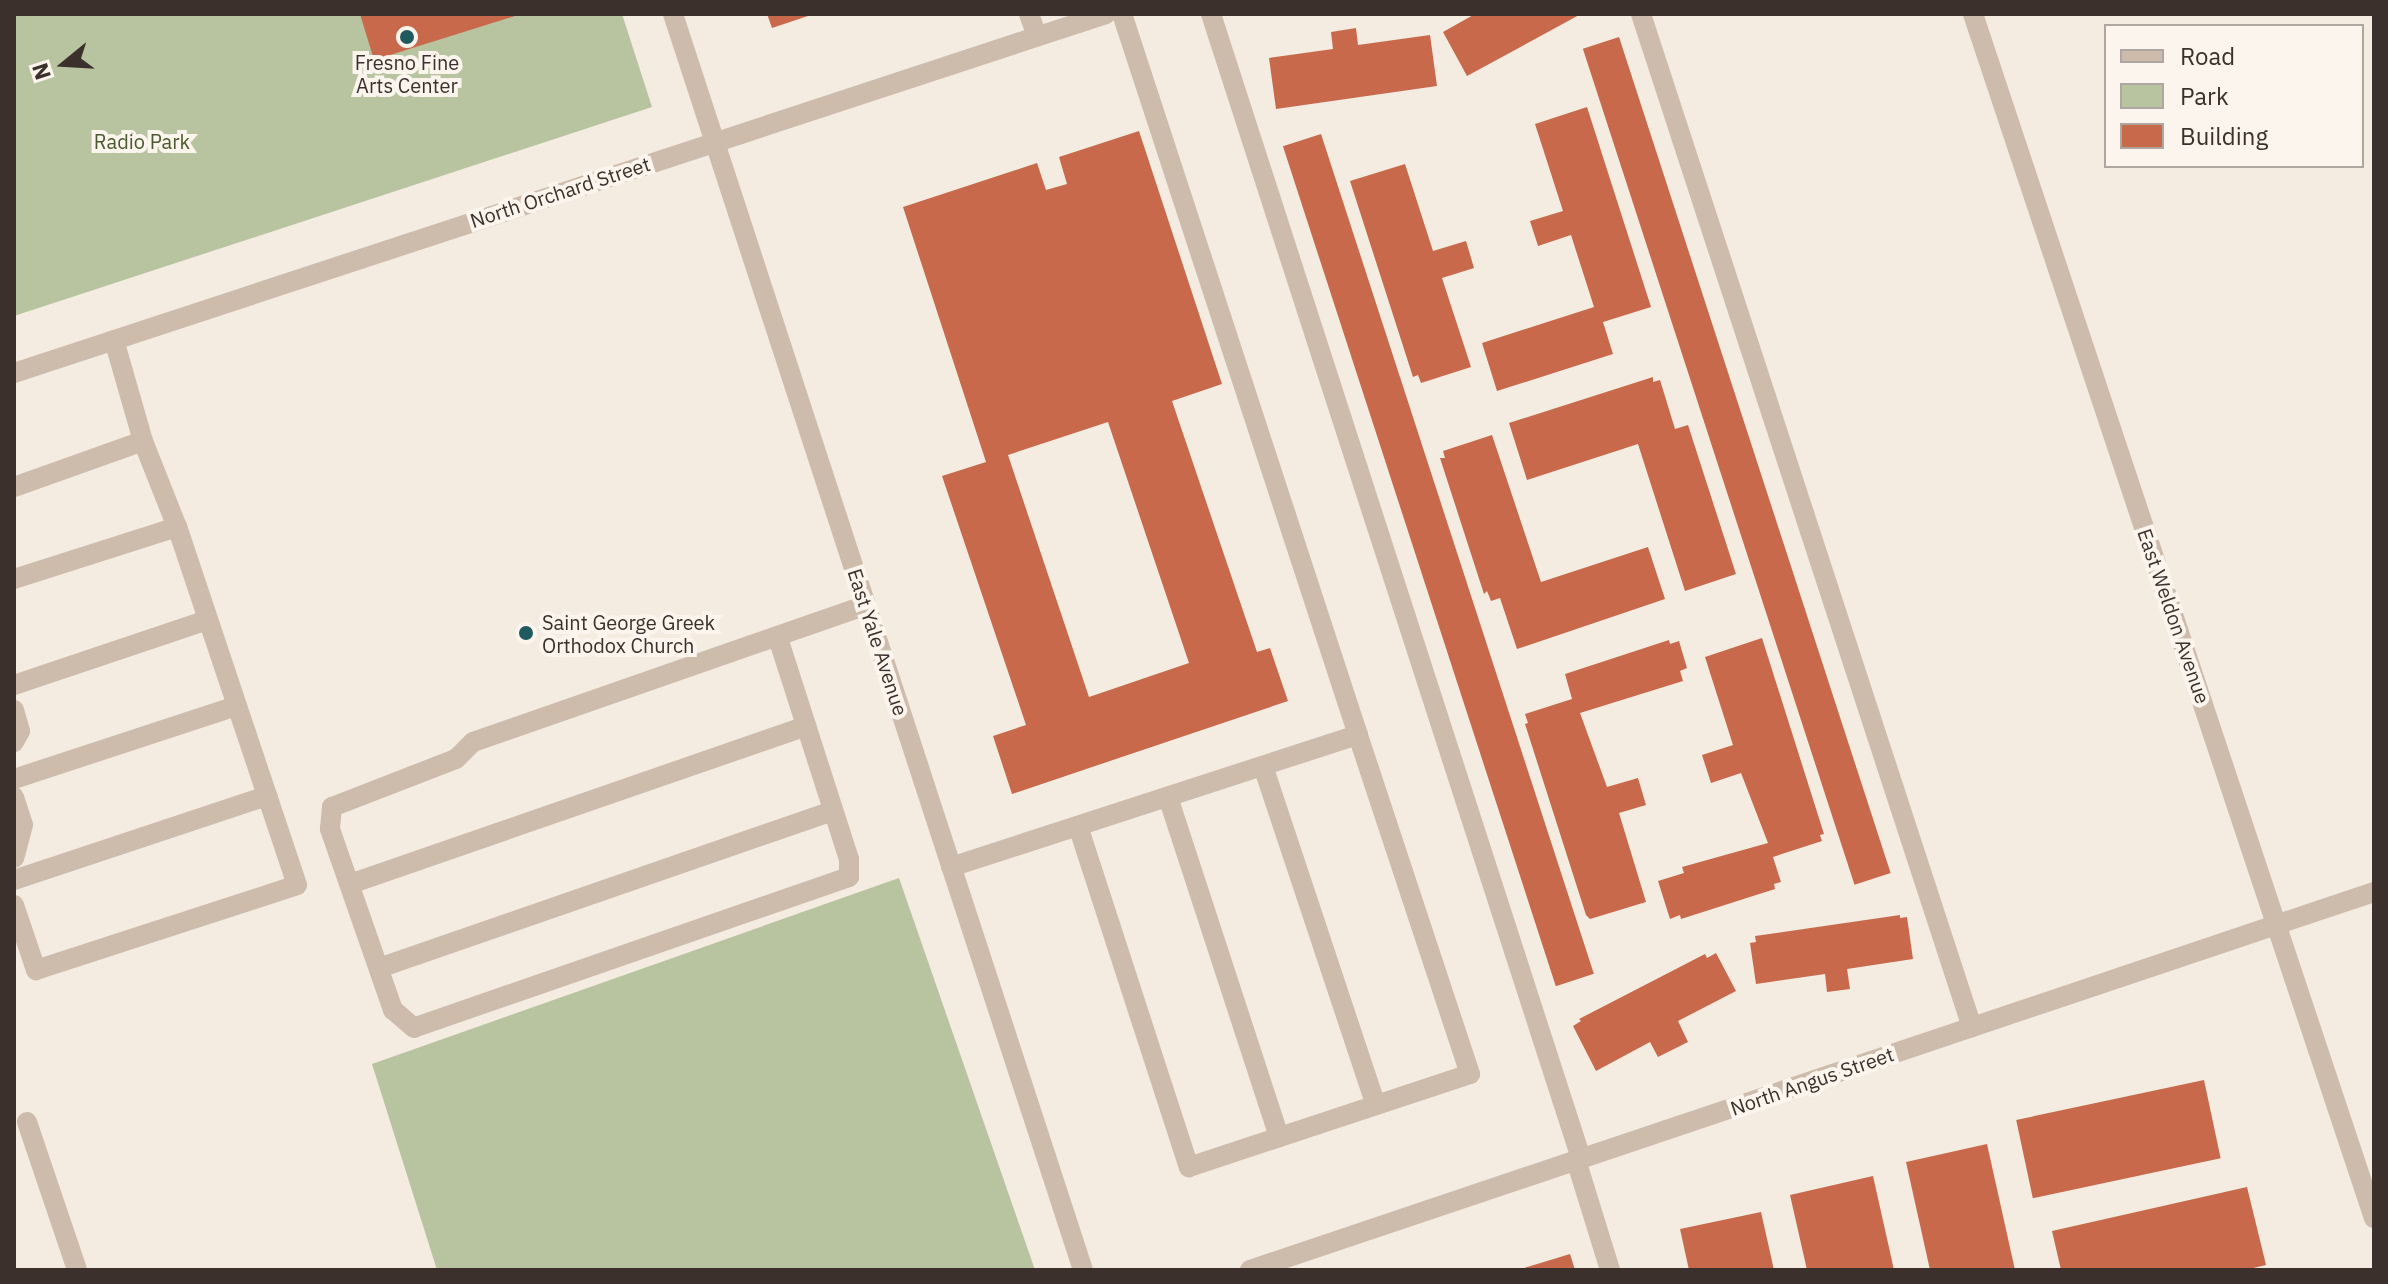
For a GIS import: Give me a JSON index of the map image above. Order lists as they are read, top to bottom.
{
  "streets": {
    "street": [
      "North Orchard Street",
      "East Weldon Avenue",
      "East Yale Avenue",
      "North Angus Street"
    ]
  },
  "crossings": [
    ["North Orchard Street", "East Yale Avenue"],
    ["East Weldon Avenue", "North Angus Street"]
  ],
  "parks": ["Radio Park"],
  "places": ["Fresno Fine Arts Center", "Saint George Greek Orthodox Church"],
  "legend": ["Road", "Park", "Building"],
  "north": "left"
}
